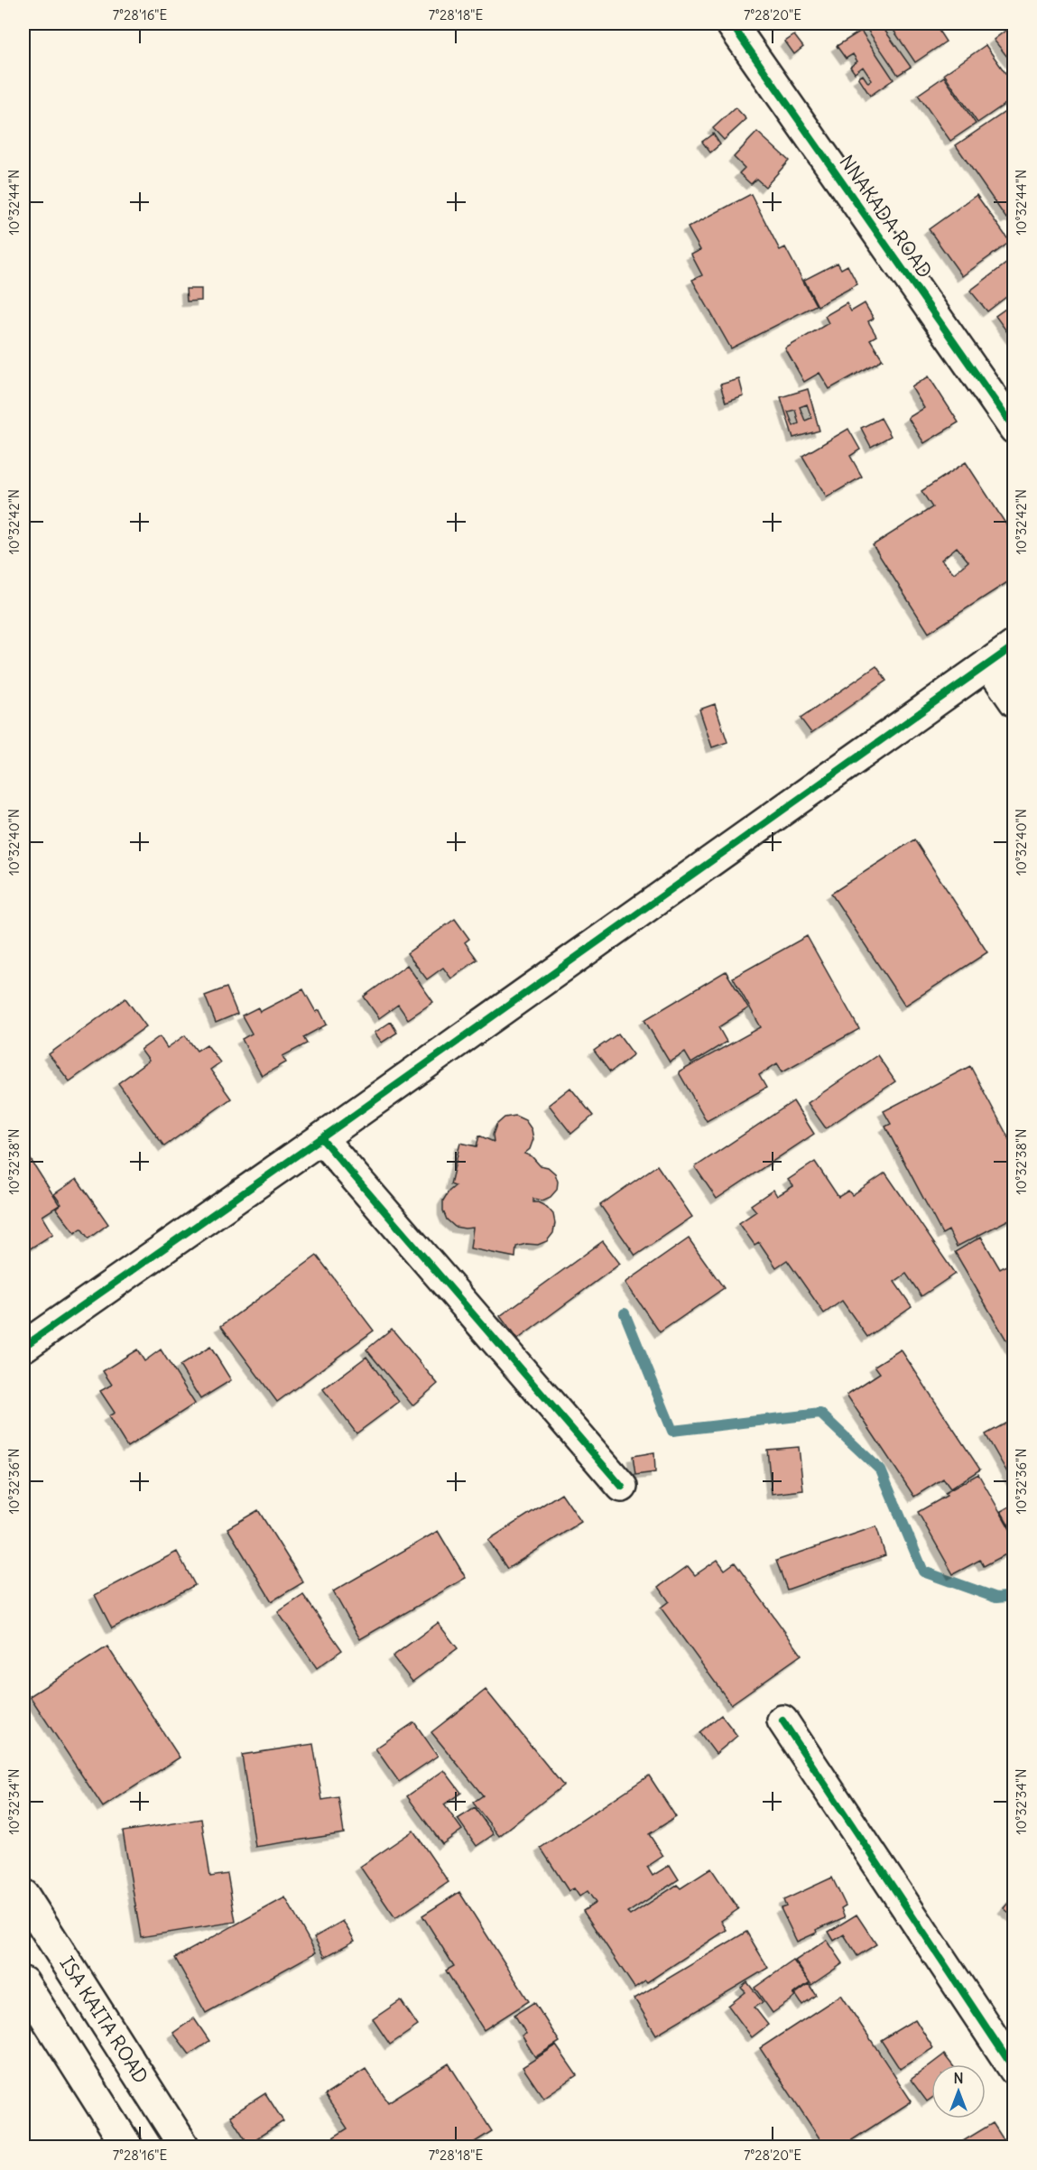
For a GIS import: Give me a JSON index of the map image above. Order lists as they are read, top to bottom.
{
  "streets": {
    "street": ["NNAKADA ROAD", "ISA KAITA ROAD"]
  },
  "north": "top",
  "coordinates": [
    "7°28'16\"E",
    "7°28'18\"E",
    "7°28'20\"E",
    "10°32'44\"N",
    "10°32'42\"N",
    "10°32'40\"N",
    "10°32'38\"N",
    "10°32'36\"N",
    "10°32'34\"N"
  ]
}
